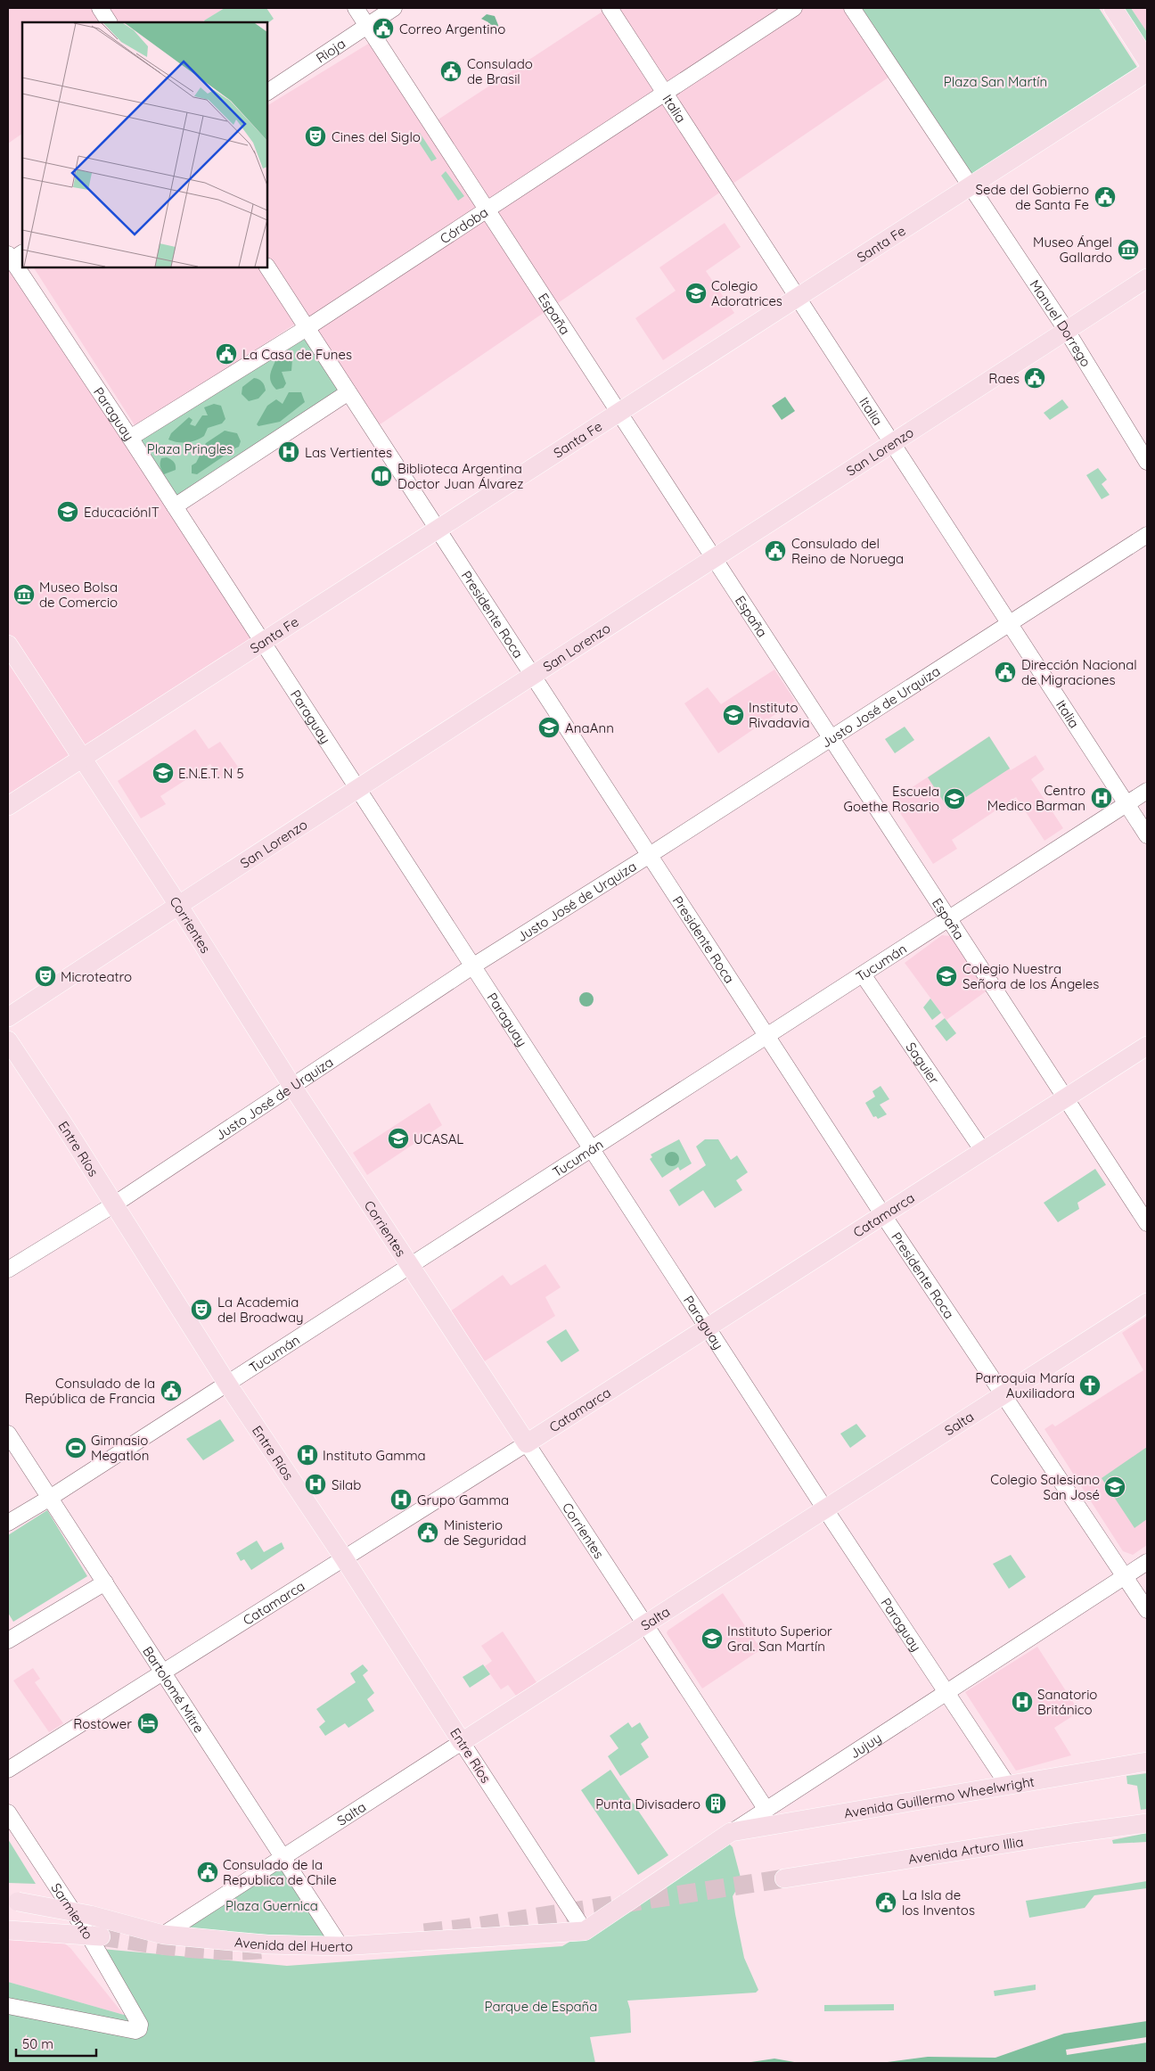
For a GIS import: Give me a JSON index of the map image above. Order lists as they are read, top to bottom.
{
  "streets": {
    "main road": [
      "Santa Fe",
      "San Lorenzo",
      "Corrientes",
      "Entre Ríos",
      "Catamarca",
      "Salta",
      "Jujuy",
      "Avenida Guillermo Wheelwright",
      "Avenida Arturo Illia",
      "Avenida del Huerto"
    ],
    "street": [
      "Rioja",
      "Italia",
      "Córdoba",
      "España",
      "Manuel Dorrego",
      "Paraguay",
      "Presidente Roca",
      "Justo José de Urquiza",
      "Tucumán",
      "Saguier",
      "Bartolomé Mitre",
      "Sarmiento"
    ]
  },
  "crossings": [
    ["Rioja", "España"],
    ["Italia", "Córdoba"],
    ["Italia", "Santa Fe"],
    ["Italia", "San Lorenzo"],
    ["Italia", "Justo José de Urquiza"],
    ["Italia", "Tucumán"],
    ["Córdoba", "España"],
    ["Córdoba", "Paraguay"],
    ["Córdoba", "Presidente Roca"],
    ["Santa Fe", "España"],
    ["Santa Fe", "Manuel Dorrego"],
    ["Santa Fe", "Paraguay"],
    ["Santa Fe", "Presidente Roca"],
    ["Santa Fe", "Corrientes"],
    ["España", "San Lorenzo"],
    ["España", "Justo José de Urquiza"],
    ["España", "Tucumán"],
    ["España", "Catamarca"],
    ["Manuel Dorrego", "San Lorenzo"],
    ["Paraguay", "San Lorenzo"],
    ["Paraguay", "Justo José de Urquiza"],
    ["Paraguay", "Tucumán"],
    ["Paraguay", "Catamarca"],
    ["Paraguay", "Salta"],
    ["Paraguay", "Jujuy"],
    ["Paraguay", "Avenida Guillermo Wheelwright"],
    ["San Lorenzo", "Presidente Roca"],
    ["San Lorenzo", "Corrientes"],
    ["Presidente Roca", "Justo José de Urquiza"],
    ["Presidente Roca", "Tucumán"],
    ["Presidente Roca", "Catamarca"],
    ["Presidente Roca", "Salta"],
    ["Presidente Roca", "Jujuy"],
    ["Justo José de Urquiza", "Corrientes"],
    ["Justo José de Urquiza", "Entre Ríos"],
    ["Corrientes", "Tucumán"],
    ["Corrientes", "Catamarca"],
    ["Corrientes", "Salta"],
    ["Corrientes", "Jujuy"],
    ["Tucumán", "Saguier"],
    ["Tucumán", "Entre Ríos"],
    ["Tucumán", "Bartolomé Mitre"],
    ["Saguier", "Catamarca"],
    ["Entre Ríos", "Catamarca"],
    ["Entre Ríos", "Salta"],
    ["Entre Ríos", "Jujuy"],
    ["Entre Ríos", "Avenida del Huerto"],
    ["Catamarca", "Bartolomé Mitre"],
    ["Salta", "Bartolomé Mitre"],
    ["Salta", "Avenida del Huerto"],
    ["Bartolomé Mitre", "Avenida del Huerto"],
    ["Jujuy", "Avenida Guillermo Wheelwright"],
    ["Jujuy", "Avenida del Huerto"]
  ],
  "parks": [
    "Plaza San Martín",
    "Plaza Pringles",
    "Plaza Guernica",
    "Parque de España"
  ],
  "places": {
    "public building": [
      "Correo Argentino",
      "Consulado de Brasil",
      "Sede del Gobierno de Santa Fe",
      "La Casa de Funes",
      "Raes",
      "Consulado del Reino de Noruega",
      "Dirección Nacional de Migraciones",
      "Consulado de la República de Francia",
      "Ministerio de Seguridad",
      "Consulado de la Republica de Chile",
      "La Isla de los Inventos"
    ],
    "theatre": ["Cines del Siglo", "Microteatro", "La Academia del Broadway"],
    "museum": ["Museo Ángel Gallardo", "Museo Bolsa de Comercio"],
    "school or university": [
      "Colegio Adoratrices",
      "EducaciónIT",
      "Instituto Rivadavia",
      "AnaAnn",
      "E.N.E.T. N 5",
      "Escuela Goethe Rosario",
      "Colegio Nuestra Señora de los Ángeles",
      "UCASAL",
      "Colegio Salesiano San José",
      "Instituto Superior Gral. San Martín"
    ],
    "hospital": [
      "Las Vertientes",
      "Centro Medico Barman",
      "Instituto Gamma",
      "Silab",
      "Grupo Gamma",
      "Sanatorio Británico"
    ],
    "library": ["Biblioteca Argentina Doctor Juan Álvarez"],
    "church": ["Parroquia María Auxiliadora"],
    "sports": ["Gimnasio Megatlon"],
    "hotel": ["Rostower"],
    "building": ["Punta Divisadero"]
  },
  "scale_bar": "50 m"
}
